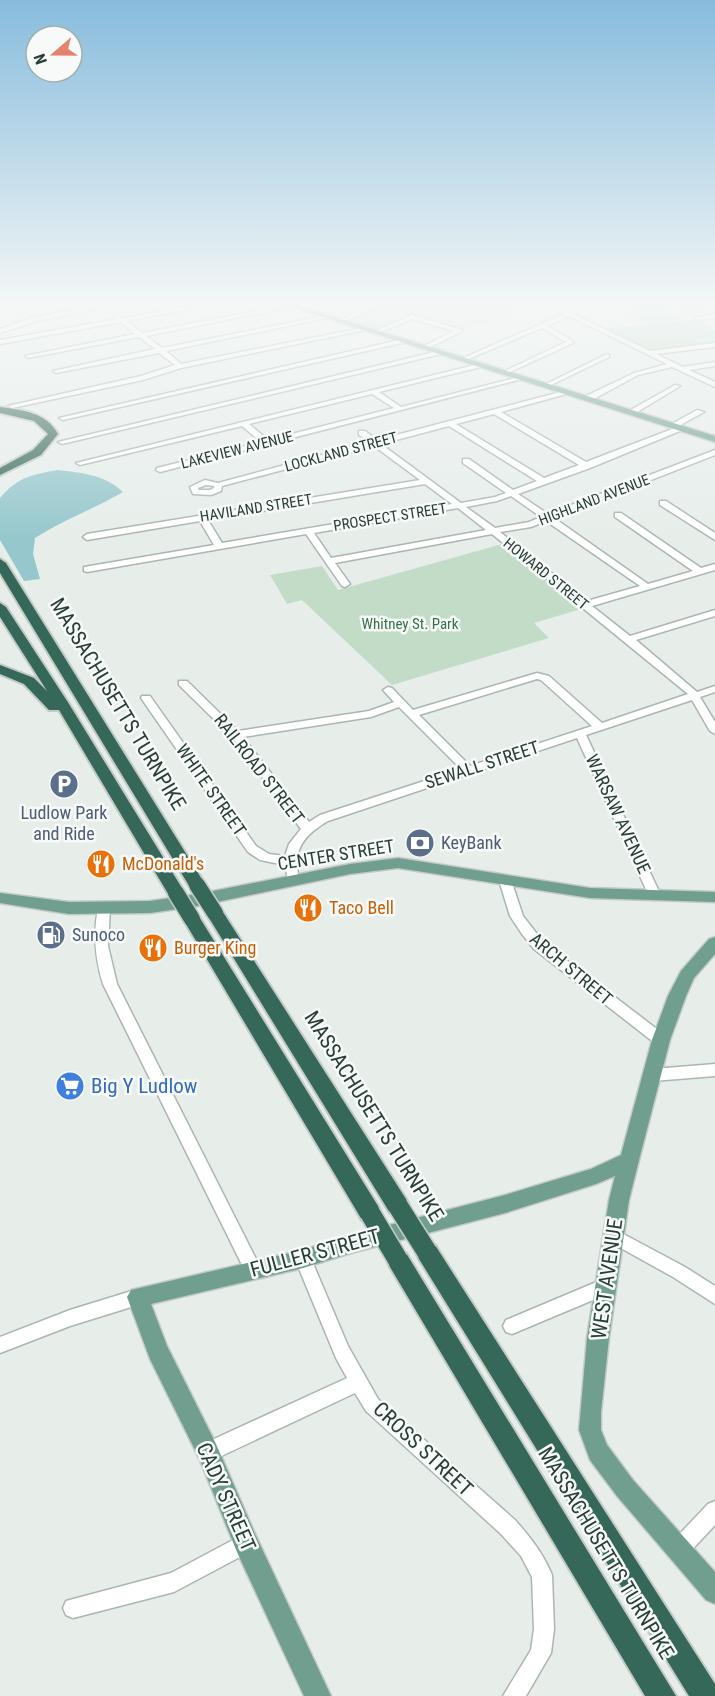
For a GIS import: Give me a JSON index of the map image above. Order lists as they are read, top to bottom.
{
  "streets": {
    "highway": ["MASSACHUSETTS TURNPIKE"],
    "main road": [
      "CENTER STREET",
      "FULLER STREET",
      "WEST AVENUE",
      "CADY STREET"
    ],
    "street": [
      "LAKEVIEW AVENUE",
      "LOCKLAND STREET",
      "HIGHLAND AVENUE",
      "HAVILAND STREET",
      "PROSPECT STREET",
      "HOWARD STREET",
      "SEWALL STREET",
      "RAILROAD STREET",
      "WHITE STREET",
      "WARSAW AVENUE",
      "ARCH STREET",
      "CROSS STREET"
    ]
  },
  "crossings": [
    ["LOCKLAND STREET", "HOWARD STREET"],
    ["HIGHLAND AVENUE", "HOWARD STREET"],
    ["HAVILAND STREET", "HOWARD STREET"],
    ["PROSPECT STREET", "HOWARD STREET"],
    ["HOWARD STREET", "SEWALL STREET"],
    ["SEWALL STREET", "RAILROAD STREET"],
    ["SEWALL STREET", "WHITE STREET"],
    ["SEWALL STREET", "WARSAW AVENUE"],
    ["WARSAW AVENUE", "CENTER STREET"],
    ["CENTER STREET", "ARCH STREET"],
    ["ARCH STREET", "WEST AVENUE"],
    ["FULLER STREET", "WEST AVENUE"],
    ["FULLER STREET", "CROSS STREET"],
    ["FULLER STREET", "CADY STREET"]
  ],
  "parks": ["Whitney St. Park"],
  "places": {
    "parking": ["Ludlow Park and Ride"],
    "bank": ["KeyBank"],
    "restaurant": ["McDonald's", "Taco Bell", "Burger King"],
    "fuel station": ["Sunoco"],
    "supermarket": ["Big Y Ludlow"]
  },
  "north": "left"
}
